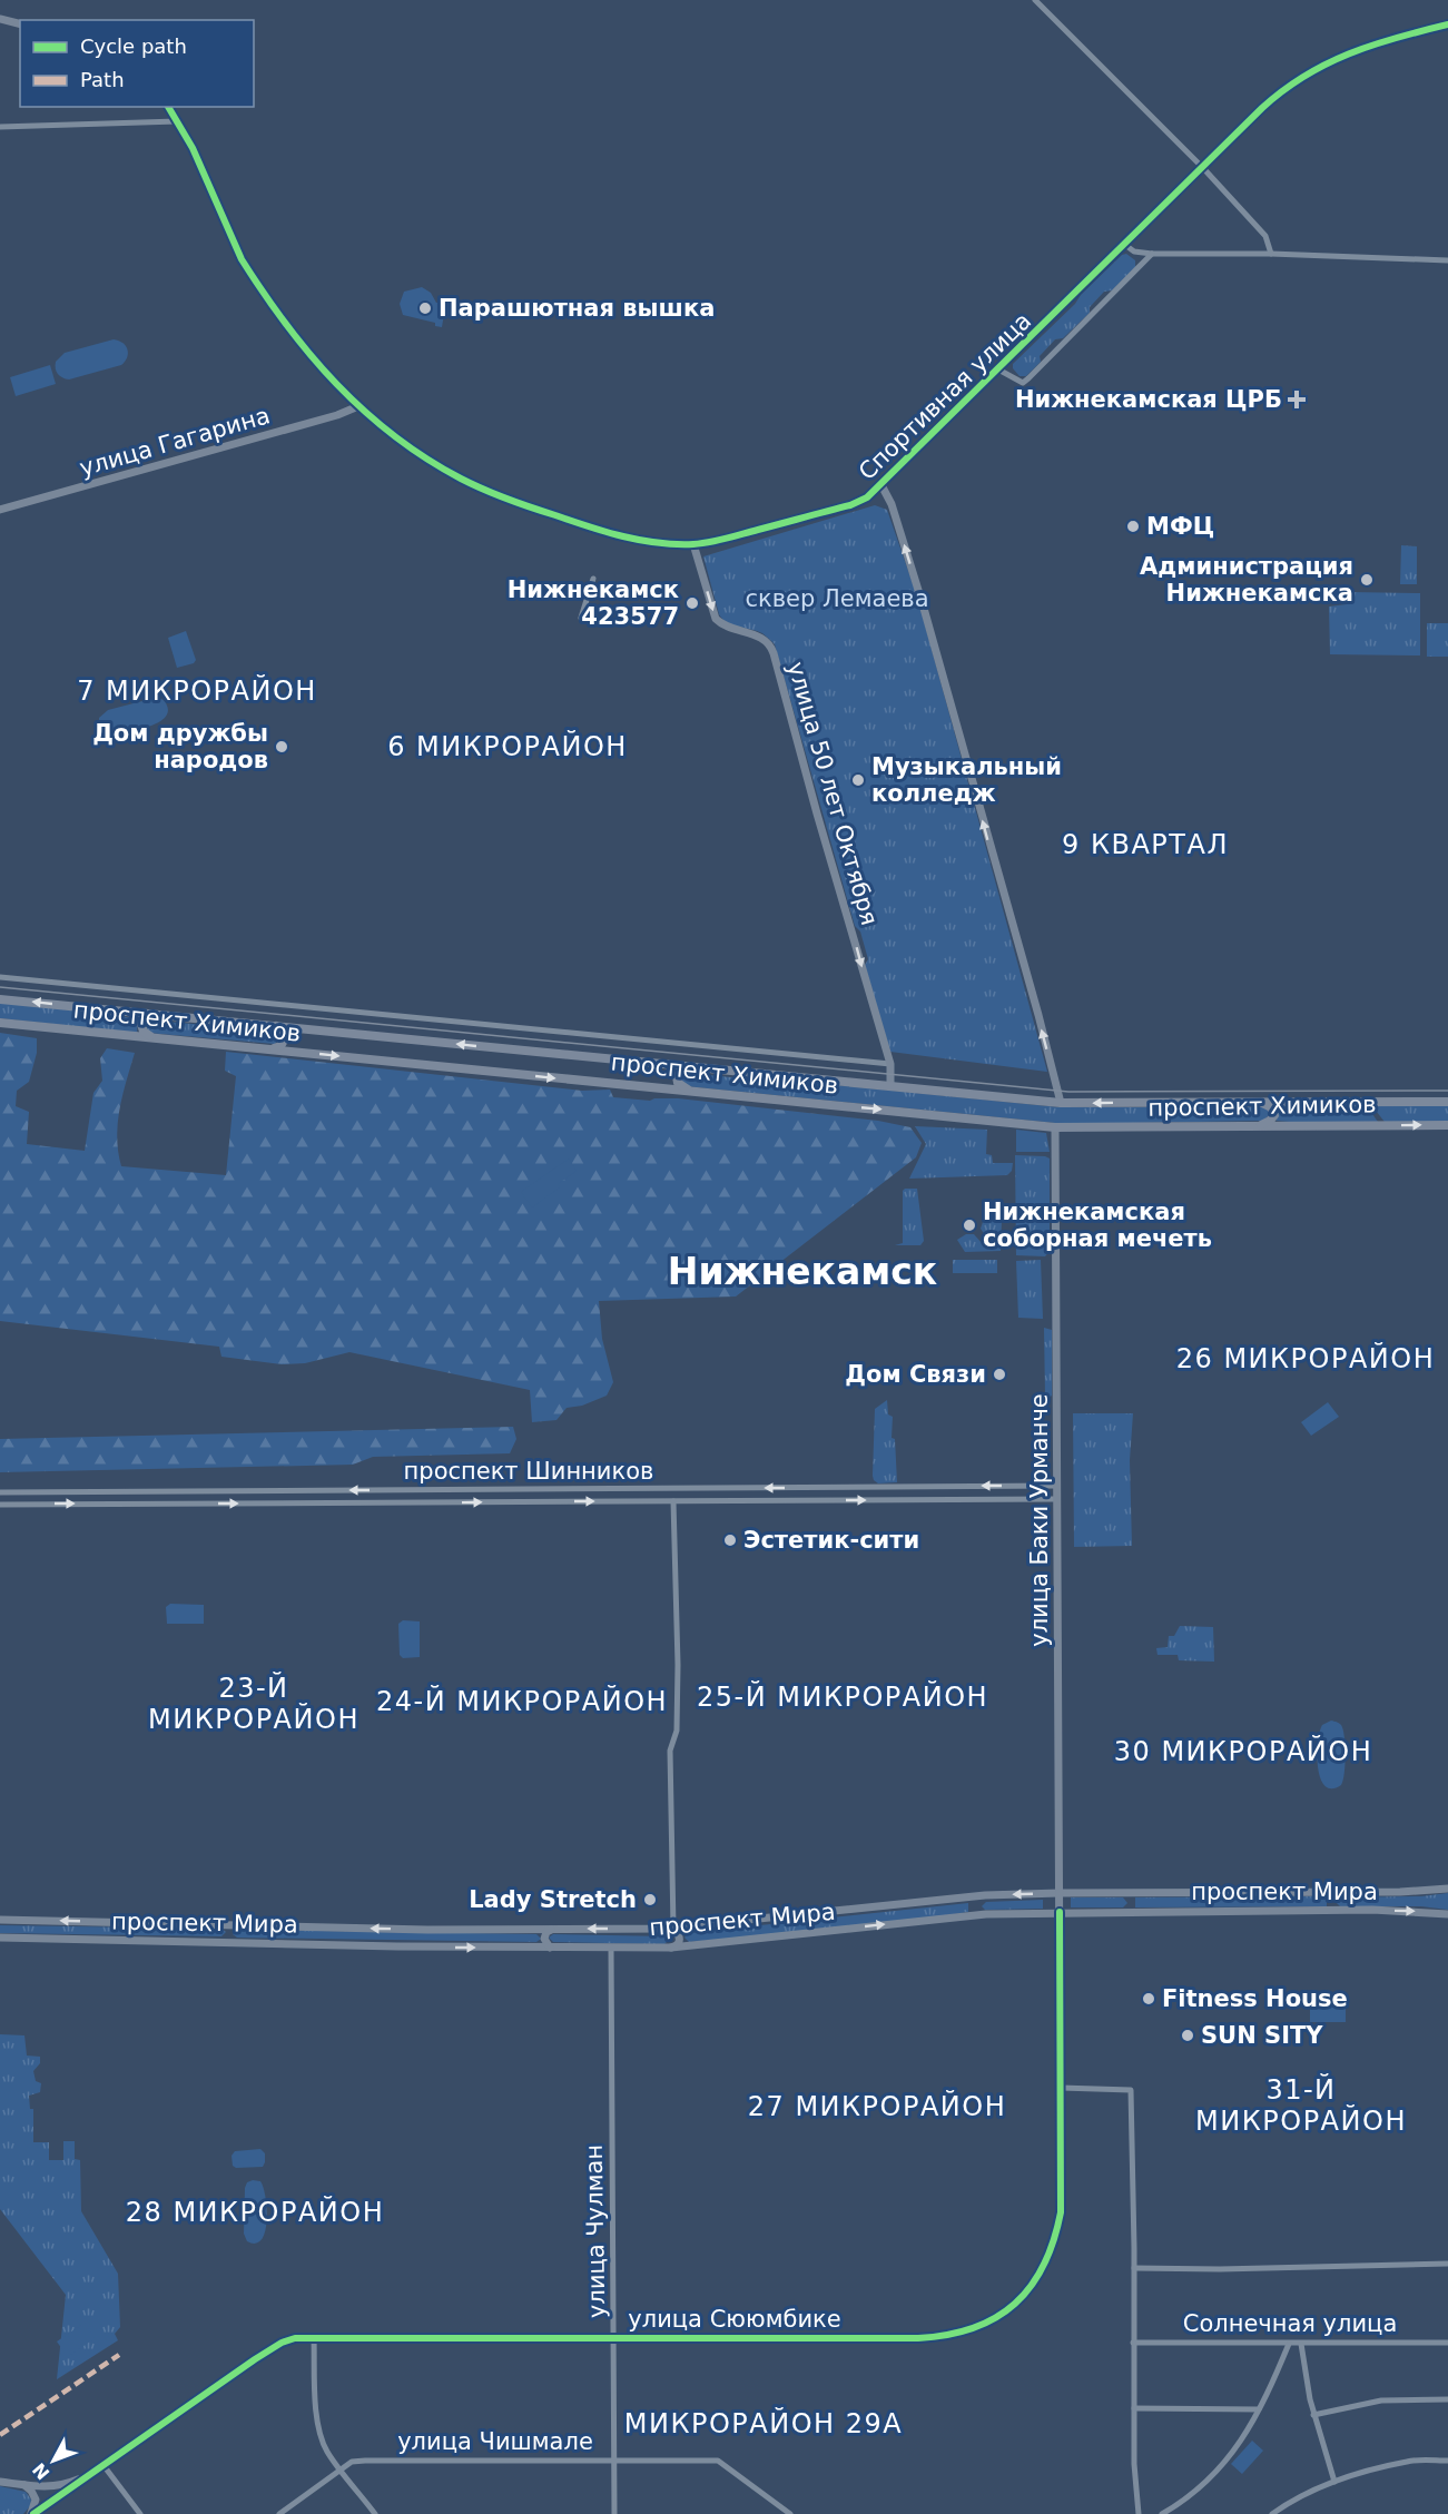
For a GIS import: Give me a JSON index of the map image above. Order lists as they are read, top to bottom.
{
  "streets": {
    "main road": ["проспект Химиков"],
    "street": [
      "Спортивная улица",
      "улица Гагарина",
      "улица 50 лет Октября",
      "проспект Шинников",
      "улица Баки Урманче",
      "проспект Мира",
      "улица Чулман",
      "улица Сююмбике",
      "Солнечная улица",
      "улица Чишмале"
    ]
  },
  "crossings": [
    ["Спортивная улица", "улица Гагарина"],
    ["Спортивная улица", "улица 50 лет Октября"],
    ["улица 50 лет Октября", "проспект Химиков"],
    ["проспект Химиков", "улица Баки Урманче"],
    ["проспект Шинников", "улица Баки Урманче"],
    ["улица Баки Урманче", "проспект Мира"],
    ["улица Баки Урманче", "улица Сююмбике"],
    ["проспект Мира", "улица Чулман"],
    ["проспект Мира", "улица Сююмбике"],
    ["улица Чулман", "улица Сююмбике"],
    ["улица Чулман", "улица Чишмале"]
  ],
  "one_way": ["улица 50 лет Октября"],
  "districts": [
    "7 МИКРОРАЙОН",
    "6 МИКРОРАЙОН",
    "9 КВАРТАЛ",
    "Нижнекамск",
    "26 МИКРОРАЙОН",
    "23-Й МИКРОРАЙОН",
    "25-Й МИКРОРАЙОН",
    "24-Й МИКРОРАЙОН",
    "30 МИКРОРАЙОН",
    "31-Й МИКРОРАЙОН",
    "27 МИКРОРАЙОН",
    "28 МИКРОРАЙОН",
    "МИКРОРАЙОН 29А"
  ],
  "parks": ["сквер Лемаева"],
  "places": {
    "other": [
      "Парашютная вышка",
      "МФЦ",
      "Администрация Нижнекамска",
      "Нижнекамск 423577",
      "Дом дружбы народов",
      "Музыкальный колледж",
      "Нижнекамская соборная мечеть",
      "Дом Связи",
      "Эстетик-сити",
      "Lady Stretch",
      "Fitness House",
      "SUN SITY"
    ],
    "health": ["Нижнекамская ЦРБ"]
  },
  "legend": ["Cycle path", "Path"],
  "north": "bottom left"
}
